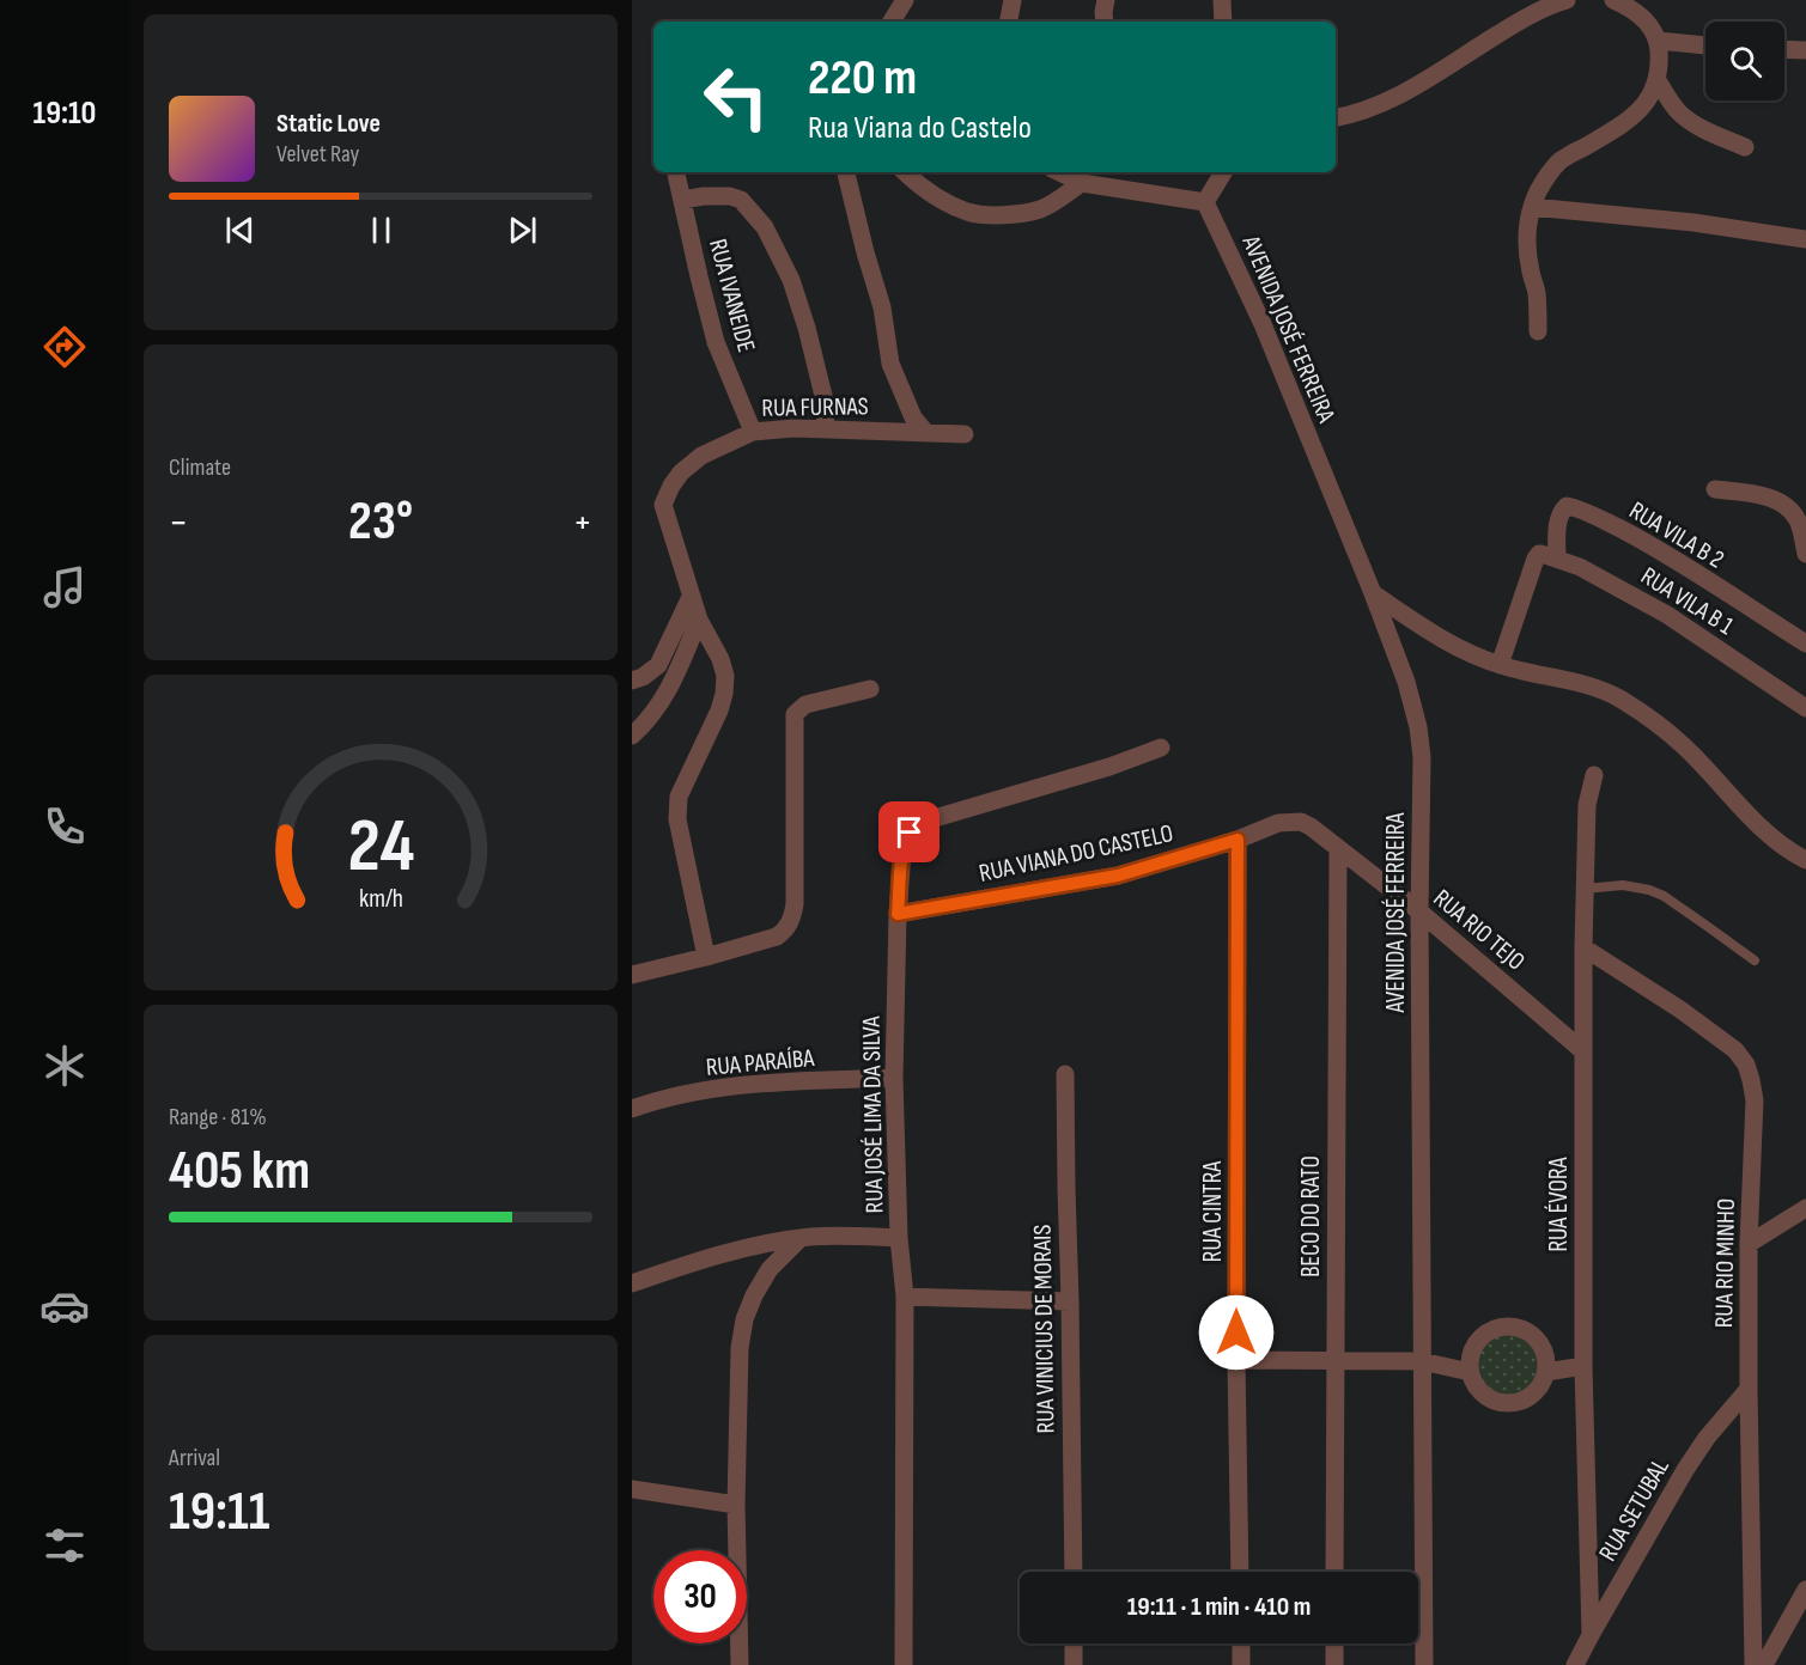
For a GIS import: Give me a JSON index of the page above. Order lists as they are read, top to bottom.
{
  "streets": {
    "street": [
      "RUA IVANEIDE",
      "AVENIDA JOSÉ FERREIRA",
      "RUA FURNAS",
      "RUA VILA B 2",
      "RUA VILA B 1",
      "RUA VIANA DO CASTELO",
      "RUA RIO TEJO",
      "RUA PARAÍBA",
      "RUA JOSÉ LIMA DA SILVA",
      "RUA ÉVORA",
      "RUA CINTRA",
      "BECO DO RATO",
      "RUA RIO MINHO",
      "RUA VINICIUS DE MORAIS",
      "RUA SETUBAL"
    ]
  },
  "crossings": [
    ["RUA IVANEIDE", "RUA FURNAS"],
    ["AVENIDA JOSÉ FERREIRA", "RUA RIO TEJO"],
    ["RUA VILA B 2", "RUA VILA B 1"],
    ["RUA VIANA DO CASTELO", "RUA RIO TEJO"],
    ["RUA VIANA DO CASTELO", "RUA JOSÉ LIMA DA SILVA"],
    ["RUA VIANA DO CASTELO", "RUA CINTRA"],
    ["RUA VIANA DO CASTELO", "BECO DO RATO"],
    ["RUA RIO TEJO", "RUA ÉVORA"],
    ["RUA RIO TEJO", "BECO DO RATO"],
    ["RUA PARAÍBA", "RUA JOSÉ LIMA DA SILVA"],
    ["RUA ÉVORA", "RUA RIO MINHO"],
    ["RUA ÉVORA", "RUA SETUBAL"],
    ["RUA RIO MINHO", "RUA SETUBAL"]
  ],
  "page": {
    "tabs": "19:10",
    "turn": ["220 m", "Rua Viana do Castelo"],
    "song": ["Static Love", "Velvet Ray"],
    "tile": [
      "Climate",
      ["Range · 81%", "405 km"],
      ["Arrival", "19:11"]
    ],
    "heat": ["−", "23°", "+"],
    "limit": "30",
    "trip": "19:11 · 1 min · 410 m",
    "gauge": ["24", "km/h"]
  }
}
